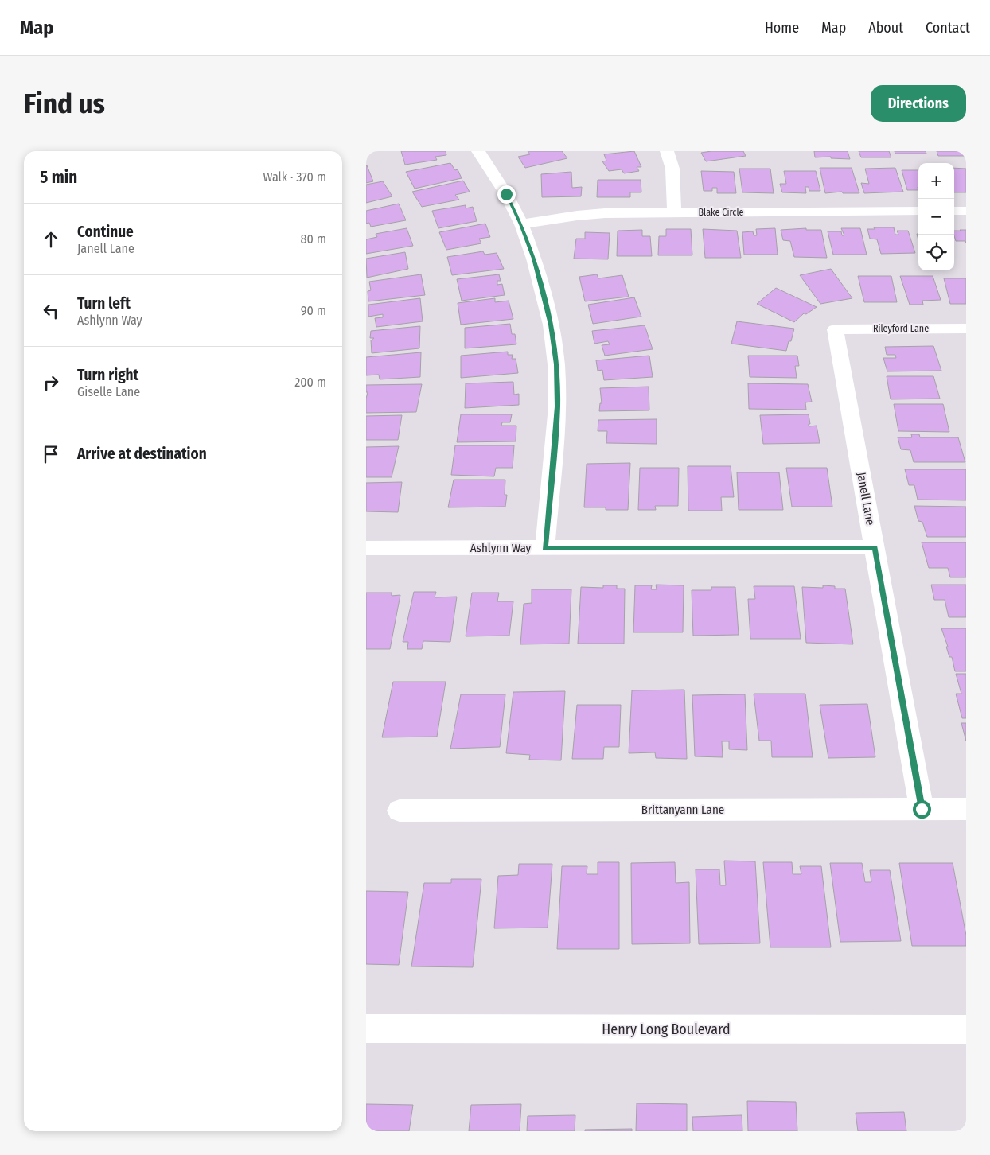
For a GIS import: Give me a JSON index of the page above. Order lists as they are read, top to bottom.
{
  "streets": {
    "street": [
      "Blake Circle",
      "Rileyford Lane",
      "Janell Lane",
      "Ashlynn Way",
      "Brittanyann Lane",
      "Henry Long Boulevard"
    ]
  },
  "crossings": [
    ["Rileyford Lane", "Janell Lane"],
    ["Janell Lane", "Ashlynn Way"],
    ["Janell Lane", "Brittanyann Lane"]
  ],
  "page": {
    "header": "Map",
    "nav": [
      "Home",
      "Map",
      "About",
      "Contact"
    ],
    "buttons": "Directions",
    "title": "Find us",
    "heading": ["5 min", "Walk · 370 m"],
    "map_buttons": ["+", "−"],
    "list": [
      ["Continue", "Janell Lane", "80 m"],
      ["Turn left", "Ashlynn Way", "90 m"],
      ["Turn right", "Giselle Lane", "200 m"],
      "Arrive at destination"
    ]
  }
}
